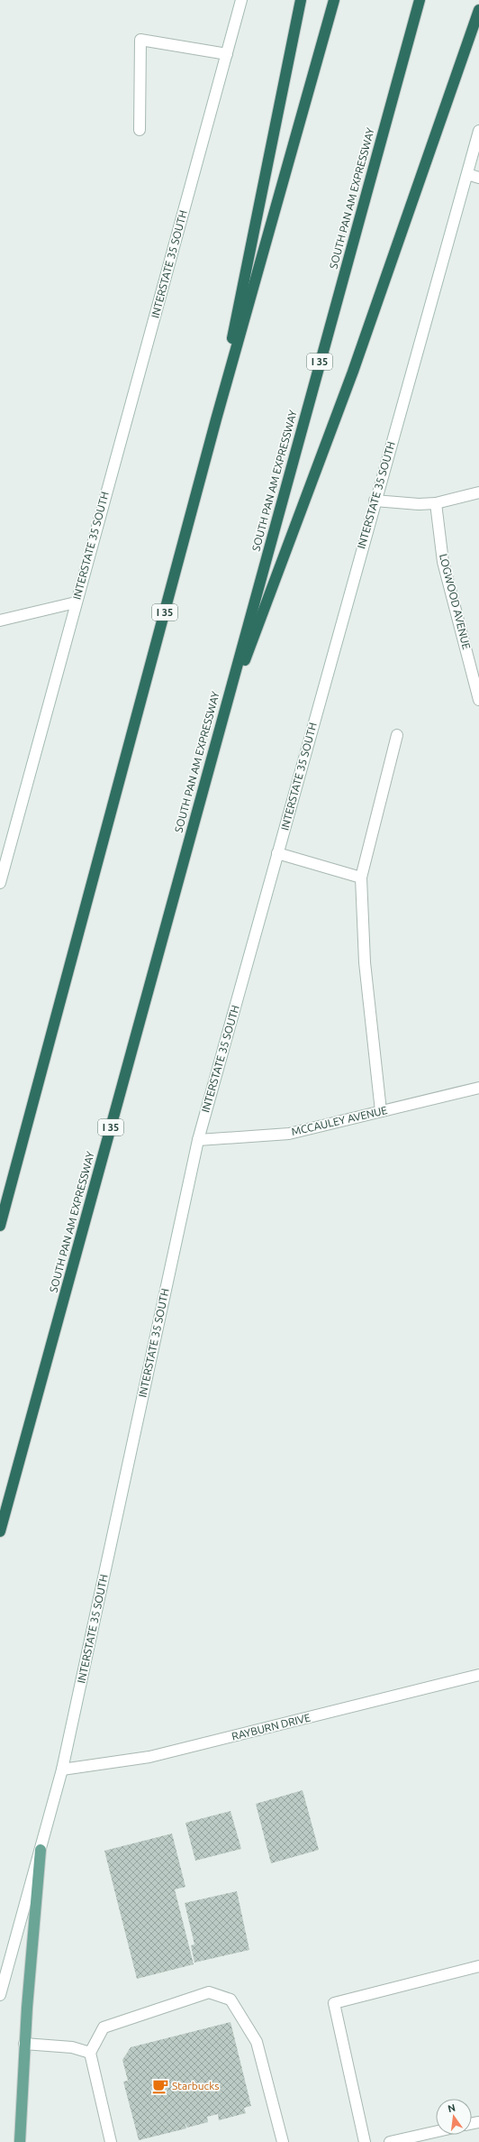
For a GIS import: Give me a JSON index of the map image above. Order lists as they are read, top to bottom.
{
  "streets": {
    "highway": ["SOUTH PAN AM EXPRESSWAY", "I 35"],
    "main road": [
      "INTERSTATE 35 SOUTH",
      "LOGWOOD AVENUE",
      "MCCAULEY AVENUE",
      "RAYBURN DRIVE"
    ]
  },
  "crossings": [
    ["INTERSTATE 35 SOUTH", "MCCAULEY AVENUE"],
    ["INTERSTATE 35 SOUTH", "RAYBURN DRIVE"]
  ],
  "places": {
    "cafe": ["Starbucks"]
  },
  "north": "top"
}
